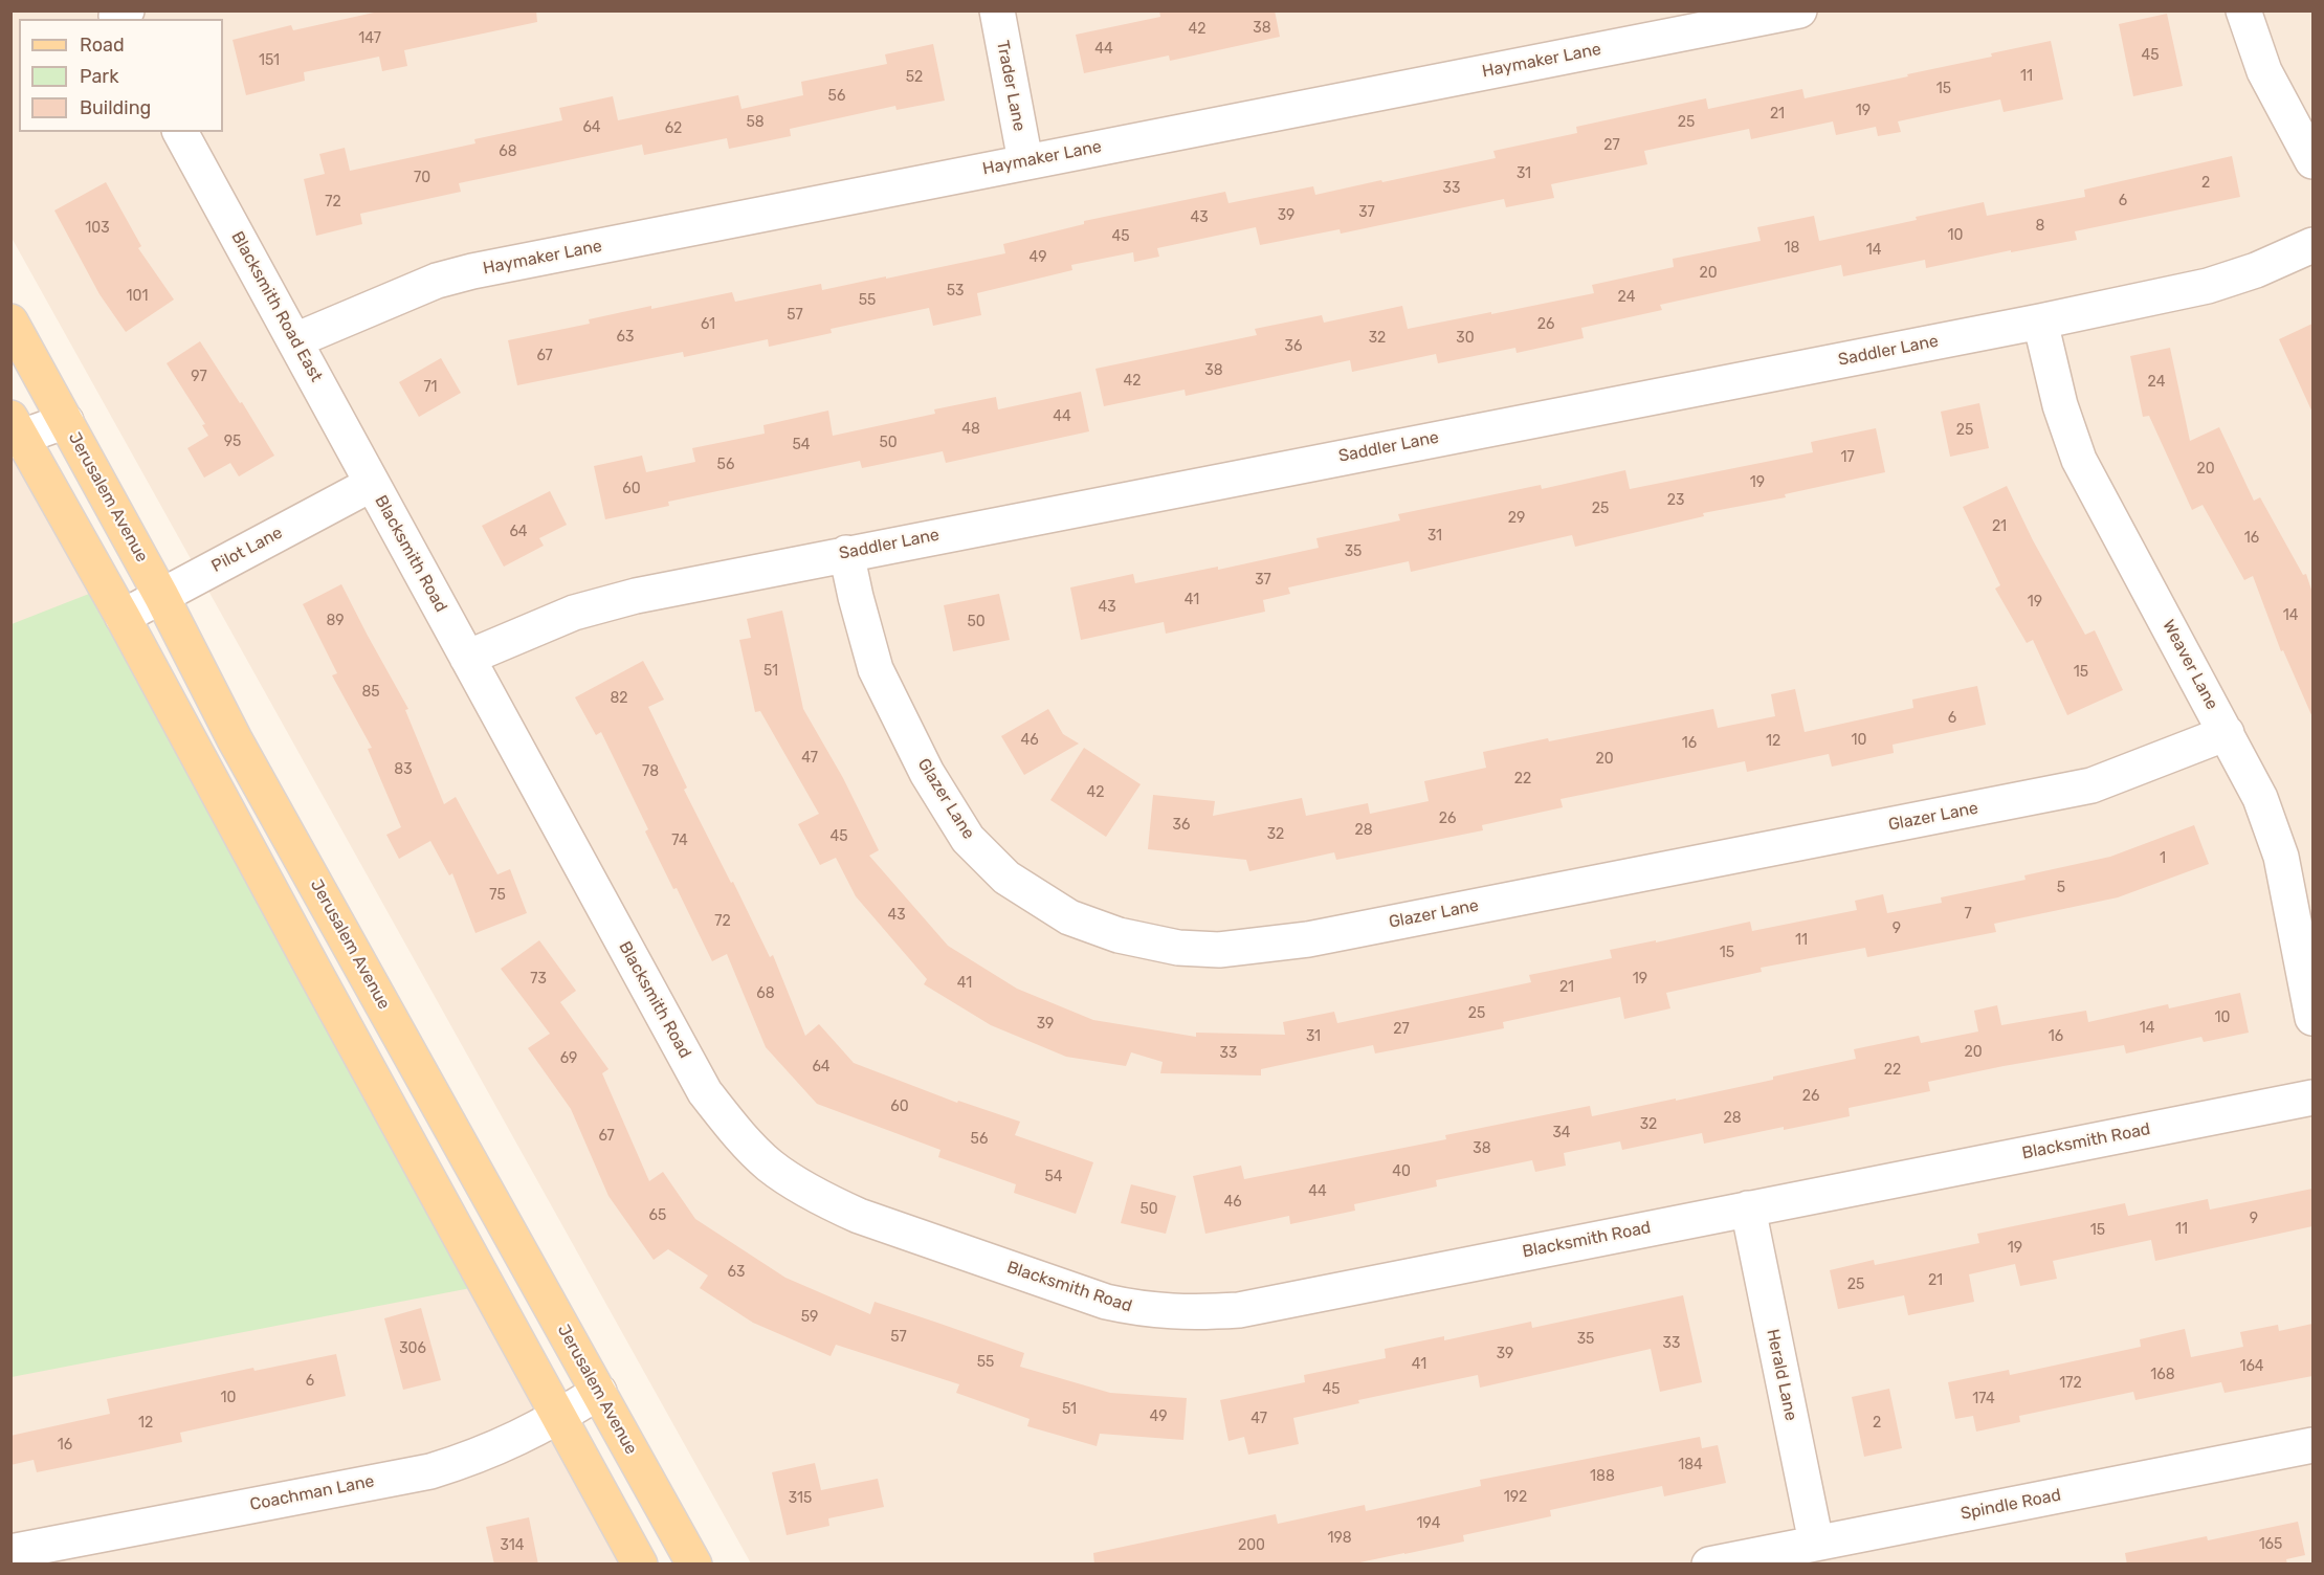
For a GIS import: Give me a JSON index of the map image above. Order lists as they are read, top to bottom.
{
  "streets": {
    "main road": ["Jerusalem Avenue"],
    "street": [
      "Haymaker Lane",
      "Trader Lane",
      "Blacksmith Road East",
      "Saddler Lane",
      "Pilot Lane",
      "Blacksmith Road",
      "Weaver Lane",
      "Glazer Lane",
      "Herald Lane",
      "Coachman Lane",
      "Spindle Road"
    ]
  },
  "crossings": [
    ["Haymaker Lane", "Trader Lane"],
    ["Haymaker Lane", "Blacksmith Road East"],
    ["Blacksmith Road East", "Pilot Lane"],
    ["Blacksmith Road East", "Blacksmith Road"],
    ["Saddler Lane", "Blacksmith Road"],
    ["Saddler Lane", "Weaver Lane"],
    ["Saddler Lane", "Glazer Lane"],
    ["Jerusalem Avenue", "Pilot Lane"],
    ["Jerusalem Avenue", "Coachman Lane"],
    ["Pilot Lane", "Blacksmith Road"],
    ["Blacksmith Road", "Herald Lane"],
    ["Weaver Lane", "Glazer Lane"],
    ["Herald Lane", "Spindle Road"]
  ],
  "house_numbers": [
    "38",
    "42",
    "147",
    "44",
    "45",
    "151",
    "11",
    "52",
    "15",
    "56",
    "19",
    "21",
    "58",
    "25",
    "64",
    "62",
    "27",
    "68",
    "31",
    "70",
    "2",
    "33",
    "6",
    "72",
    "37",
    "39",
    "43",
    "8",
    "103",
    "10",
    "45",
    "18",
    "14",
    "49",
    "20",
    "53",
    "101",
    "24",
    "55",
    "57",
    "61",
    "26",
    "63",
    "32",
    "30",
    "36",
    "67",
    "38",
    "97",
    "42",
    "24",
    "71",
    "44",
    "48",
    "25",
    "95",
    "50",
    "54",
    "17",
    "56",
    "20",
    "19",
    "60",
    "23",
    "25",
    "29",
    "21",
    "64",
    "31",
    "16",
    "35",
    "37",
    "41",
    "19",
    "43",
    "14",
    "89",
    "50",
    "51",
    "15",
    "85",
    "82",
    "6",
    "46",
    "10",
    "12",
    "16",
    "47",
    "20",
    "83",
    "78",
    "22",
    "42",
    "26",
    "36",
    "28",
    "32",
    "45",
    "74",
    "1",
    "5",
    "75",
    "7",
    "43",
    "72",
    "9",
    "11",
    "15",
    "73",
    "19",
    "41",
    "21",
    "68",
    "25",
    "10",
    "39",
    "14",
    "27",
    "31",
    "16",
    "20",
    "33",
    "69",
    "64",
    "22",
    "26",
    "60",
    "28",
    "32",
    "34",
    "67",
    "56",
    "38",
    "40",
    "54",
    "44",
    "46",
    "50",
    "65",
    "9",
    "11",
    "15",
    "19",
    "63",
    "21",
    "25",
    "59",
    "57",
    "35",
    "33",
    "306",
    "39",
    "55",
    "41",
    "164",
    "168",
    "6",
    "172",
    "45",
    "10",
    "174",
    "51",
    "49",
    "47",
    "12",
    "2",
    "16",
    "184",
    "188",
    "192",
    "315",
    "194",
    "198",
    "165",
    "314",
    "200"
  ],
  "legend": ["Road", "Park", "Building"]
}
